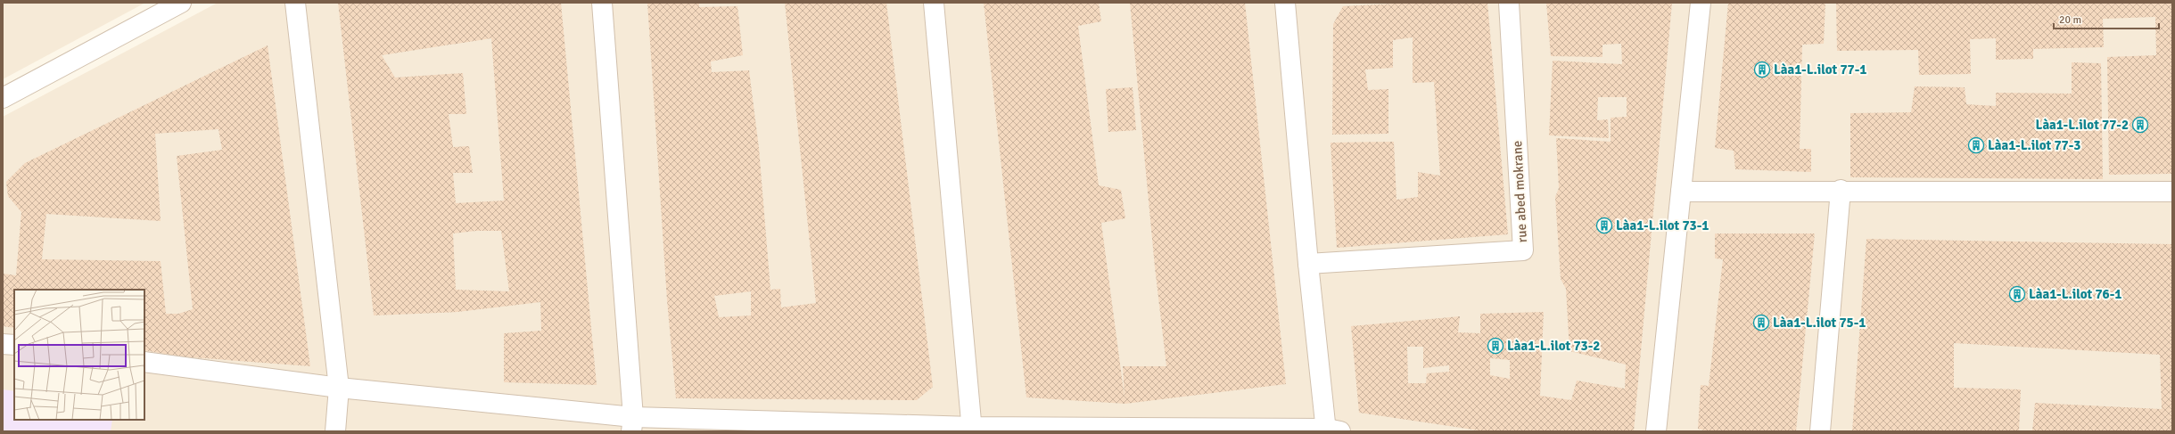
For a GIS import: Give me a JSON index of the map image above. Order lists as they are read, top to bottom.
{
  "streets": {
    "street": ["rue abed mokrane"]
  },
  "places": {
    "building": [
      "Làa1-L.ilot 77-1",
      "Làa1-L.ilot 77-2",
      "Làa1-L.ilot 77-3",
      "Làa1-L.ilot 73-1",
      "Làa1-L.ilot 76-1",
      "Làa1-L.ilot 75-1",
      "Làa1-L.ilot 73-2"
    ]
  },
  "scale_bar": "20 m"
}
